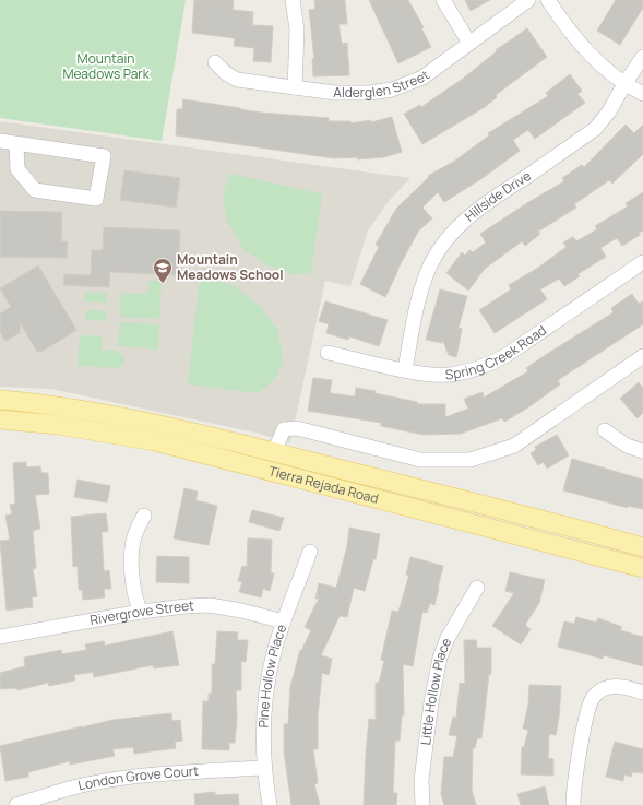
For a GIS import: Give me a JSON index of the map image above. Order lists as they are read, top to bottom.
{
  "streets": {
    "main road": ["Tierra Rejada Road"],
    "street": [
      "Alderglen Street",
      "Hillside Drive",
      "Spring Creek Road",
      "Rivergrove Street",
      "Pine Hollow Place",
      "Little Hollow Place",
      "London Grove Court"
    ]
  },
  "crossings": [
    ["Hillside Drive", "Spring Creek Road"],
    ["Rivergrove Street", "Pine Hollow Place"],
    ["Pine Hollow Place", "London Grove Court"]
  ],
  "parks": ["Mountain Meadows Park"],
  "places": {
    "school or university": ["Mountain Meadows School"]
  }
}
